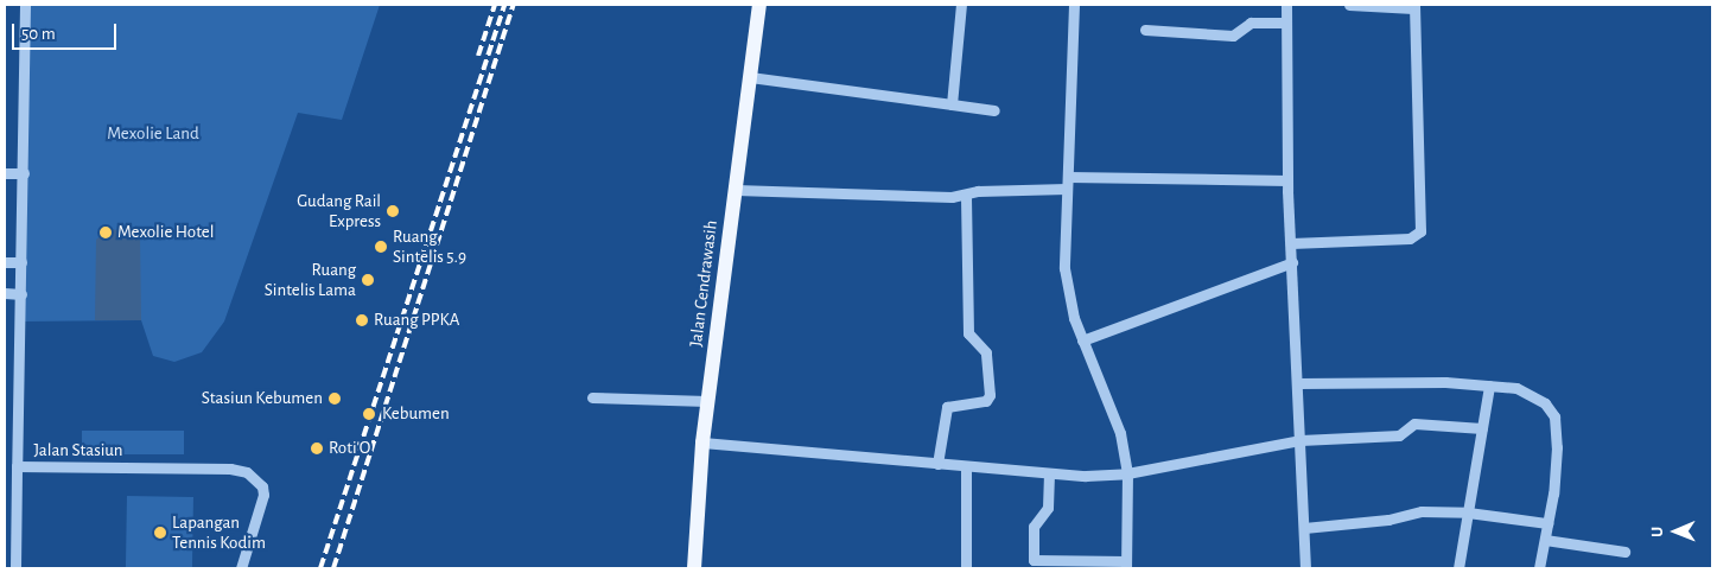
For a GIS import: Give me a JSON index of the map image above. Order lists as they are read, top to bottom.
{
  "streets": {
    "main road": ["Jalan Cendrawasih"],
    "street": ["Jalan Stasiun"]
  },
  "parks": ["Mexolie Land"],
  "places": [
    "Gudang Rail Express",
    "Mexolie Hotel",
    "Ruang Sintelis 5.9",
    "Ruang Sintelis Lama",
    "Ruang PPKA",
    "Stasiun Kebumen",
    "Kebumen",
    "Roti'O",
    "Lapangan Tennis Kodim"
  ],
  "scale_bar": "50 m",
  "north": "left"
}
